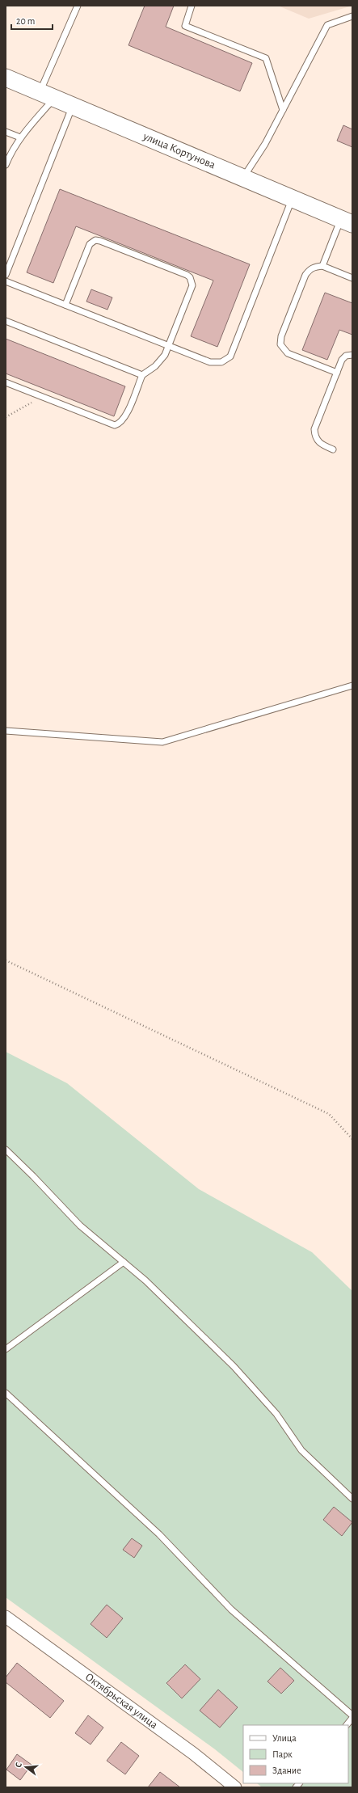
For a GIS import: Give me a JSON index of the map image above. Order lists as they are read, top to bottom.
{
  "streets": {
    "main road": ["улица Кортунова"],
    "street": ["Октябрьская улица"]
  },
  "legend": ["Улица", "Парк", "Здание"],
  "scale_bar": "20 m",
  "north": "left"
}
